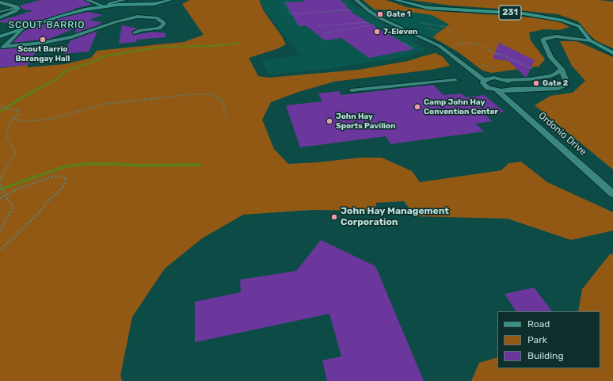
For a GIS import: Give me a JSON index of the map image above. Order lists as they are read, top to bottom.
{
  "streets": {
    "main road": ["231"],
    "street": ["Ordonio Drive"]
  },
  "districts": ["SCOUT BARRIO"],
  "places": [
    "Gate 1",
    "7-Eleven",
    "Scout Barrio Barangay Hall",
    "Gate 2",
    "Camp John Hay Convention Center",
    "John Hay Sports Pavilion",
    "John Hay Management Corporation"
  ],
  "legend": ["Road", "Park", "Building"]
}
